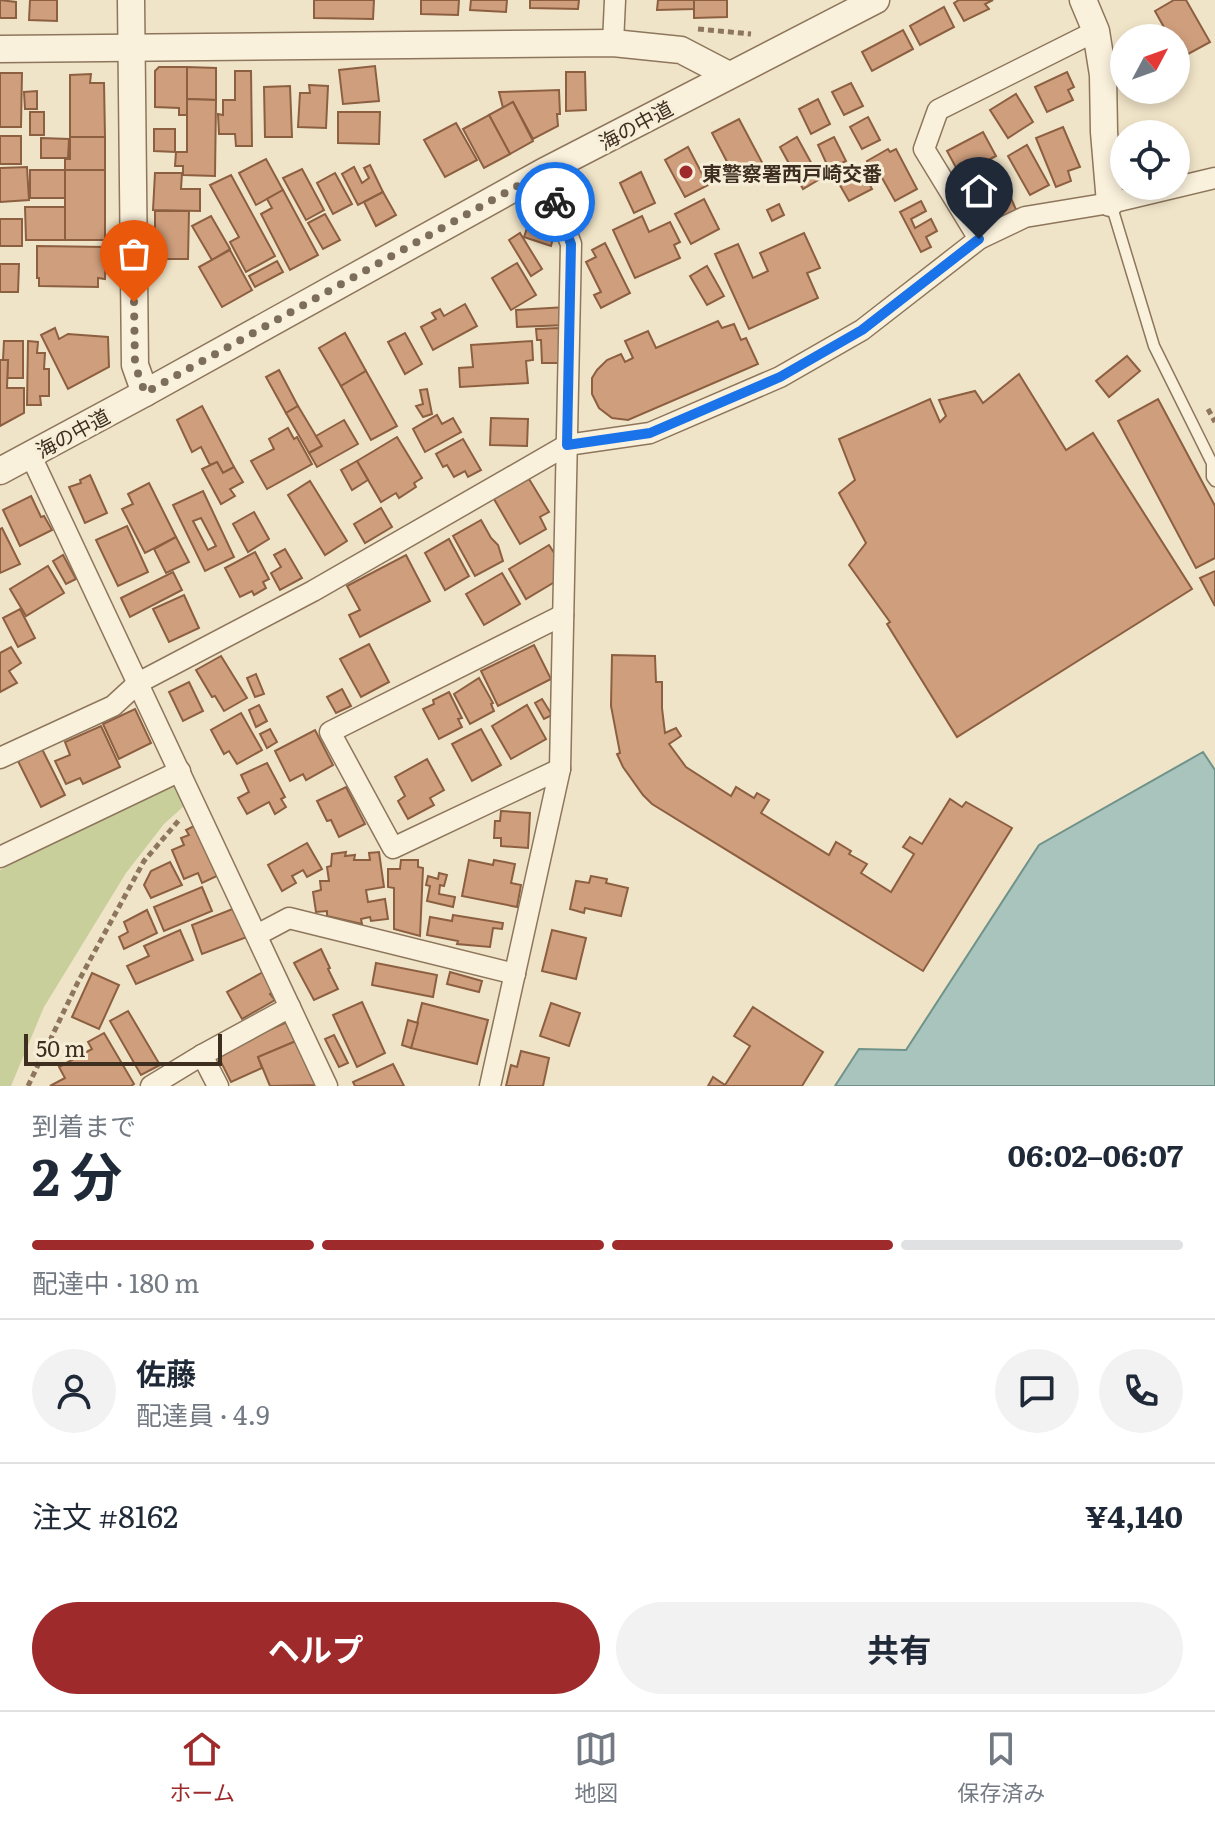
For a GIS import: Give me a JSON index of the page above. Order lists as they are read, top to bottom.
{
  "streets": {
    "street": ["海の中道"]
  },
  "places": ["東警察署西戸崎交番"],
  "scale_bar": "50 m",
  "north": "top right",
  "page": {
    "scale": "50 m",
    "heading": ["2 分", "到着まで", "06:02–06:07"],
    "panel": [
      "佐藤",
      "配達員 · 4.9",
      "注文 #8162",
      "¥4,140"
    ],
    "bar": "配達中 · 180 m",
    "buttons": ["ヘルプ", "共有"],
    "tabs": ["ホーム", "地図", "保存済み"]
  }
}
